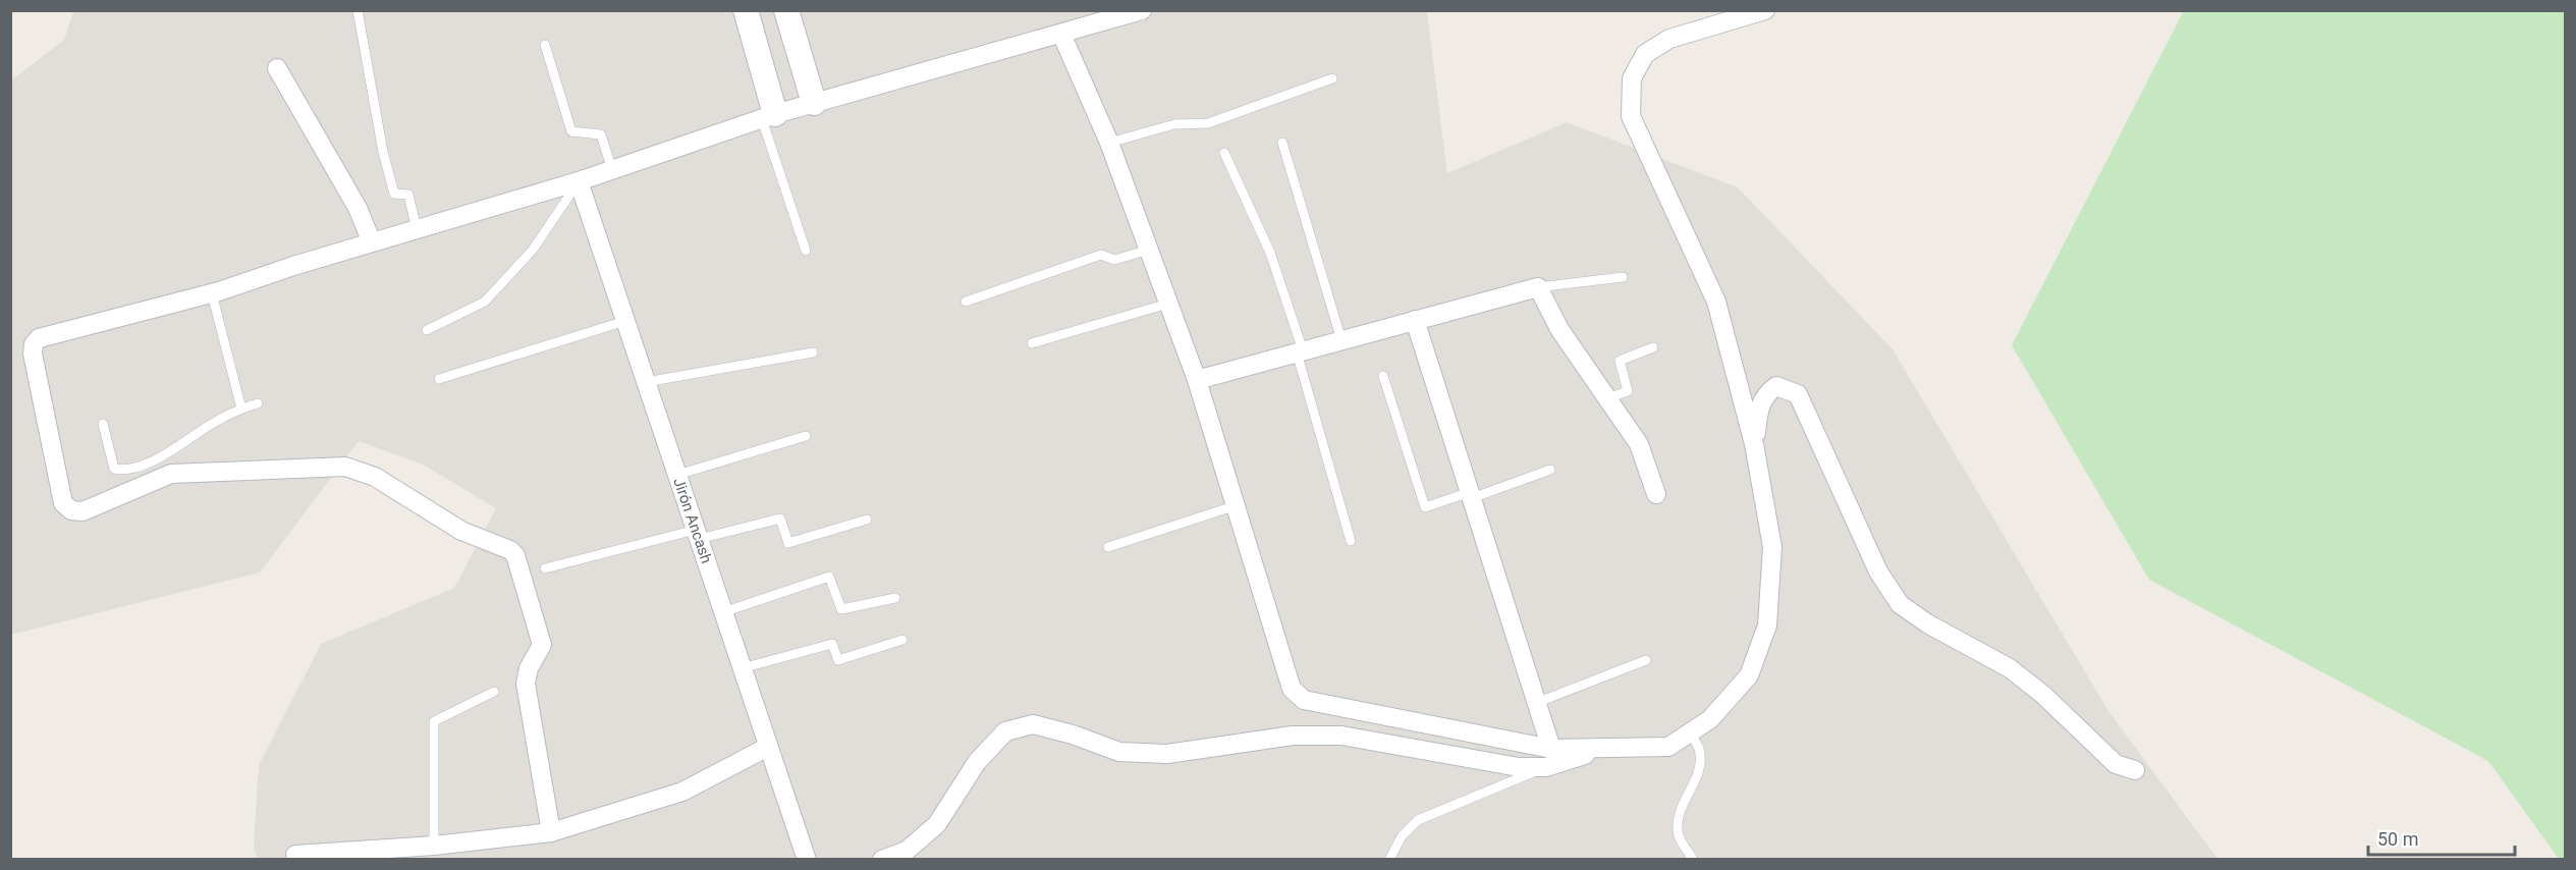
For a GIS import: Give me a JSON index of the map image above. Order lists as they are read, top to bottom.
{
  "streets": {
    "street": ["Jirón Ancash"]
  },
  "scale_bar": "50 m"
}
